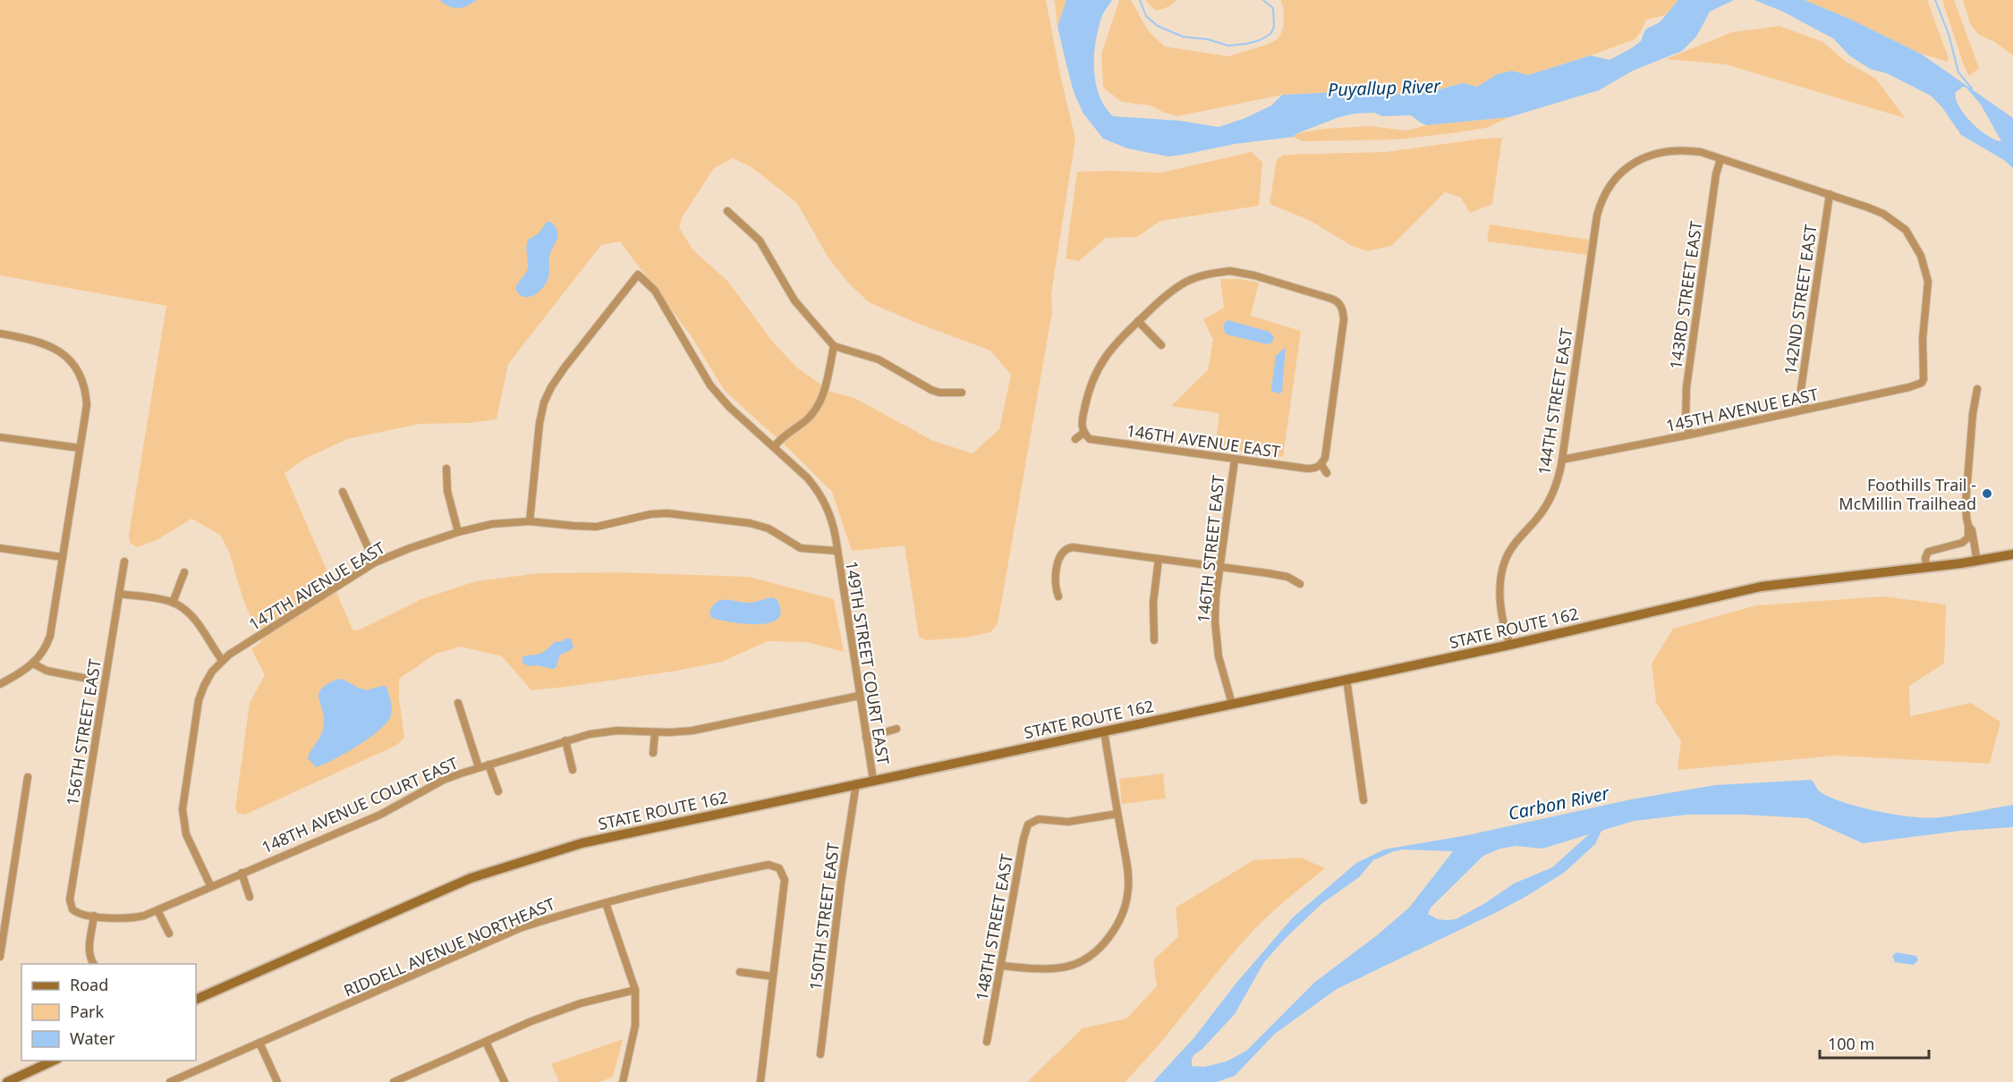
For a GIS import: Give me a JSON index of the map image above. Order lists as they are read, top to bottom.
{
  "streets": {
    "main road": ["STATE ROUTE 162"],
    "street": [
      "143RD STREET EAST",
      "142ND STREET EAST",
      "144TH STREET EAST",
      "145TH AVENUE EAST",
      "146TH AVENUE EAST",
      "146TH STREET EAST",
      "147TH AVENUE EAST",
      "149TH STREET COURT EAST",
      "156TH STREET EAST",
      "148TH AVENUE COURT EAST",
      "150TH STREET EAST",
      "148TH STREET EAST",
      "RIDDELL AVENUE NORTHEAST"
    ]
  },
  "crossings": [
    ["143RD STREET EAST", "144TH STREET EAST"],
    ["143RD STREET EAST", "145TH AVENUE EAST"],
    ["142ND STREET EAST", "144TH STREET EAST"],
    ["142ND STREET EAST", "145TH AVENUE EAST"],
    ["144TH STREET EAST", "145TH AVENUE EAST"],
    ["144TH STREET EAST", "STATE ROUTE 162"],
    ["146TH AVENUE EAST", "146TH STREET EAST"],
    ["146TH STREET EAST", "STATE ROUTE 162"],
    ["147TH AVENUE EAST", "149TH STREET COURT EAST"],
    ["STATE ROUTE 162", "149TH STREET COURT EAST"],
    ["STATE ROUTE 162", "150TH STREET EAST"],
    ["149TH STREET COURT EAST", "148TH AVENUE COURT EAST"],
    ["156TH STREET EAST", "148TH AVENUE COURT EAST"]
  ],
  "water": ["Puyallup River", "Carbon River"],
  "places": ["Foothills Trail - McMillin Trailhead"],
  "legend": ["Road", "Park", "Water"],
  "scale_bar": "100 m"
}
